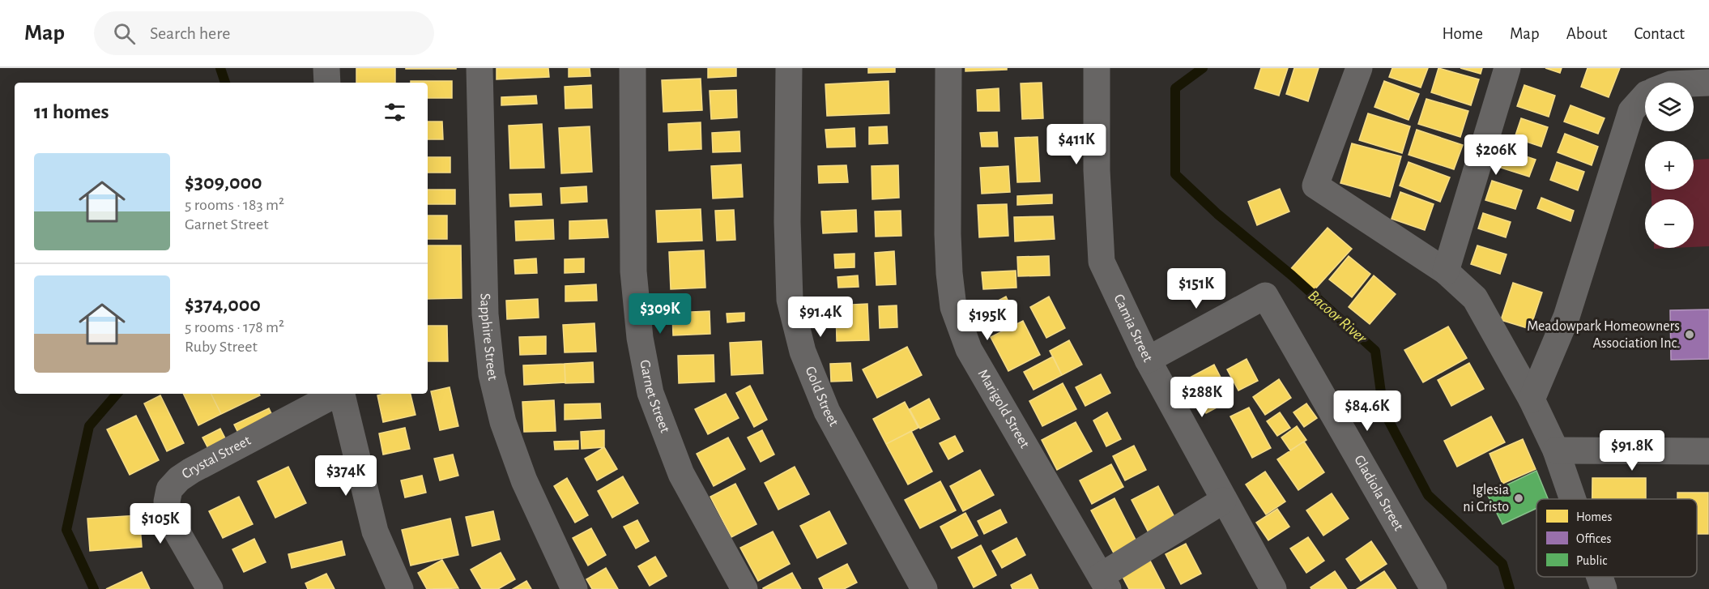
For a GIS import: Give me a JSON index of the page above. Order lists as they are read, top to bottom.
{
  "streets": {
    "street": [
      "Camia Street",
      "Sapphire Street",
      "Garnet Street",
      "Gold Street",
      "Marigold Street",
      "Crystal Street",
      "Gladiola Street"
    ]
  },
  "crossings": [
    ["Camia Street", "Gladiola Street"]
  ],
  "water": ["Bacoor River"],
  "places": ["Meadowpark Homeowners Association Inc.", "Iglesia ni Cristo"],
  "legend": ["Homes", "Offices", "Public"],
  "page": {
    "header": "Map",
    "search": "Search here",
    "nav": [
      "Home",
      "Map",
      "About",
      "Contact"
    ],
    "map_buttons": ["+", "−"],
    "heading": "11 homes",
    "price": [
      "$411K",
      "$206K",
      "$151K",
      "$309K",
      "$91.4K",
      "$195K",
      "$288K",
      "$84.6K",
      "$91.8K",
      "$374K",
      "$105K"
    ],
    "list": [
      {
        "name": "$309,000",
        "note": "5 rooms · 183 m² · Garnet Street"
      },
      {
        "name": "$374,000",
        "note": "5 rooms · 178 m² · Ruby Street"
      }
    ]
  }
}
